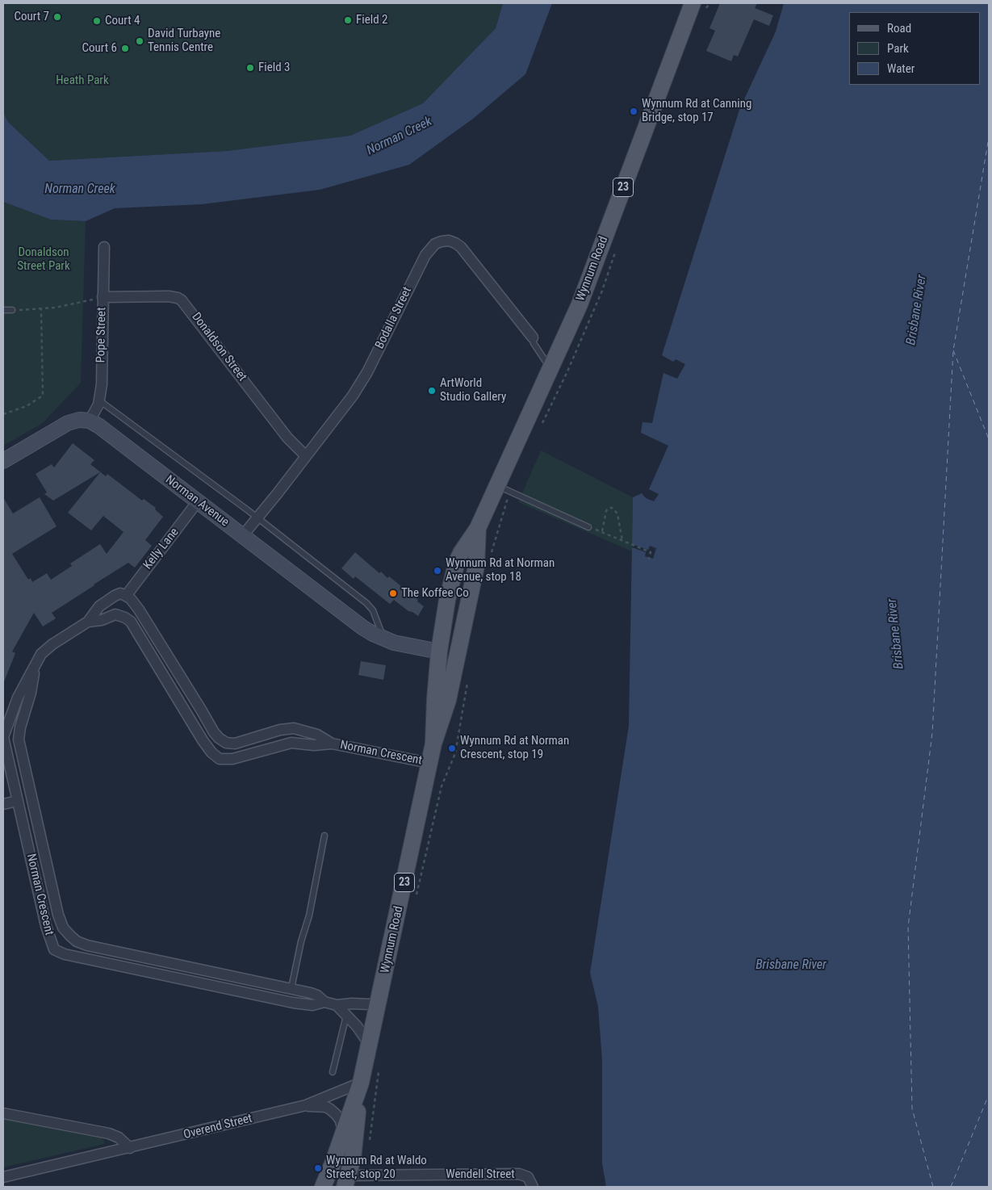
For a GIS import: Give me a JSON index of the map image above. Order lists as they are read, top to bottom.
{
  "streets": {
    "main road": ["23", "Wynnum Road", "Norman Avenue"],
    "street": [
      "Bodalla Street",
      "Pope Street",
      "Donaldson Street",
      "Kelly Lane",
      "Norman Crescent",
      "Overend Street",
      "Wendell Street"
    ]
  },
  "crossings": [
    ["Wynnum Road", "Bodalla Street"],
    ["Wynnum Road", "Norman Avenue"],
    ["Wynnum Road", "Norman Crescent"],
    ["Wynnum Road", "Overend Street"],
    ["Wynnum Road", "Wendell Street"],
    ["Bodalla Street", "Donaldson Street"],
    ["Bodalla Street", "Norman Avenue"],
    ["Pope Street", "Donaldson Street"],
    ["Pope Street", "Norman Avenue"],
    ["Norman Avenue", "Kelly Lane"],
    ["Kelly Lane", "Norman Crescent"]
  ],
  "water": ["Norman Creek", "Brisbane River"],
  "parks": ["Heath Park", "Donaldson Street Park"],
  "places": [
    "Court 7",
    "Field 2",
    "Court 4",
    "David Turbayne Tennis Centre",
    "Court 6",
    "Field 3",
    "Wynnum Rd at Canning Bridge, stop 17",
    "ArtWorld Studio Gallery",
    "Wynnum Rd at Norman Avenue, stop 18",
    "The Koffee Co",
    "Wynnum Rd at Norman Crescent, stop 19",
    "Wynnum Rd at Waldo Street, stop 20"
  ],
  "legend": ["Road", "Park", "Water"]
}
